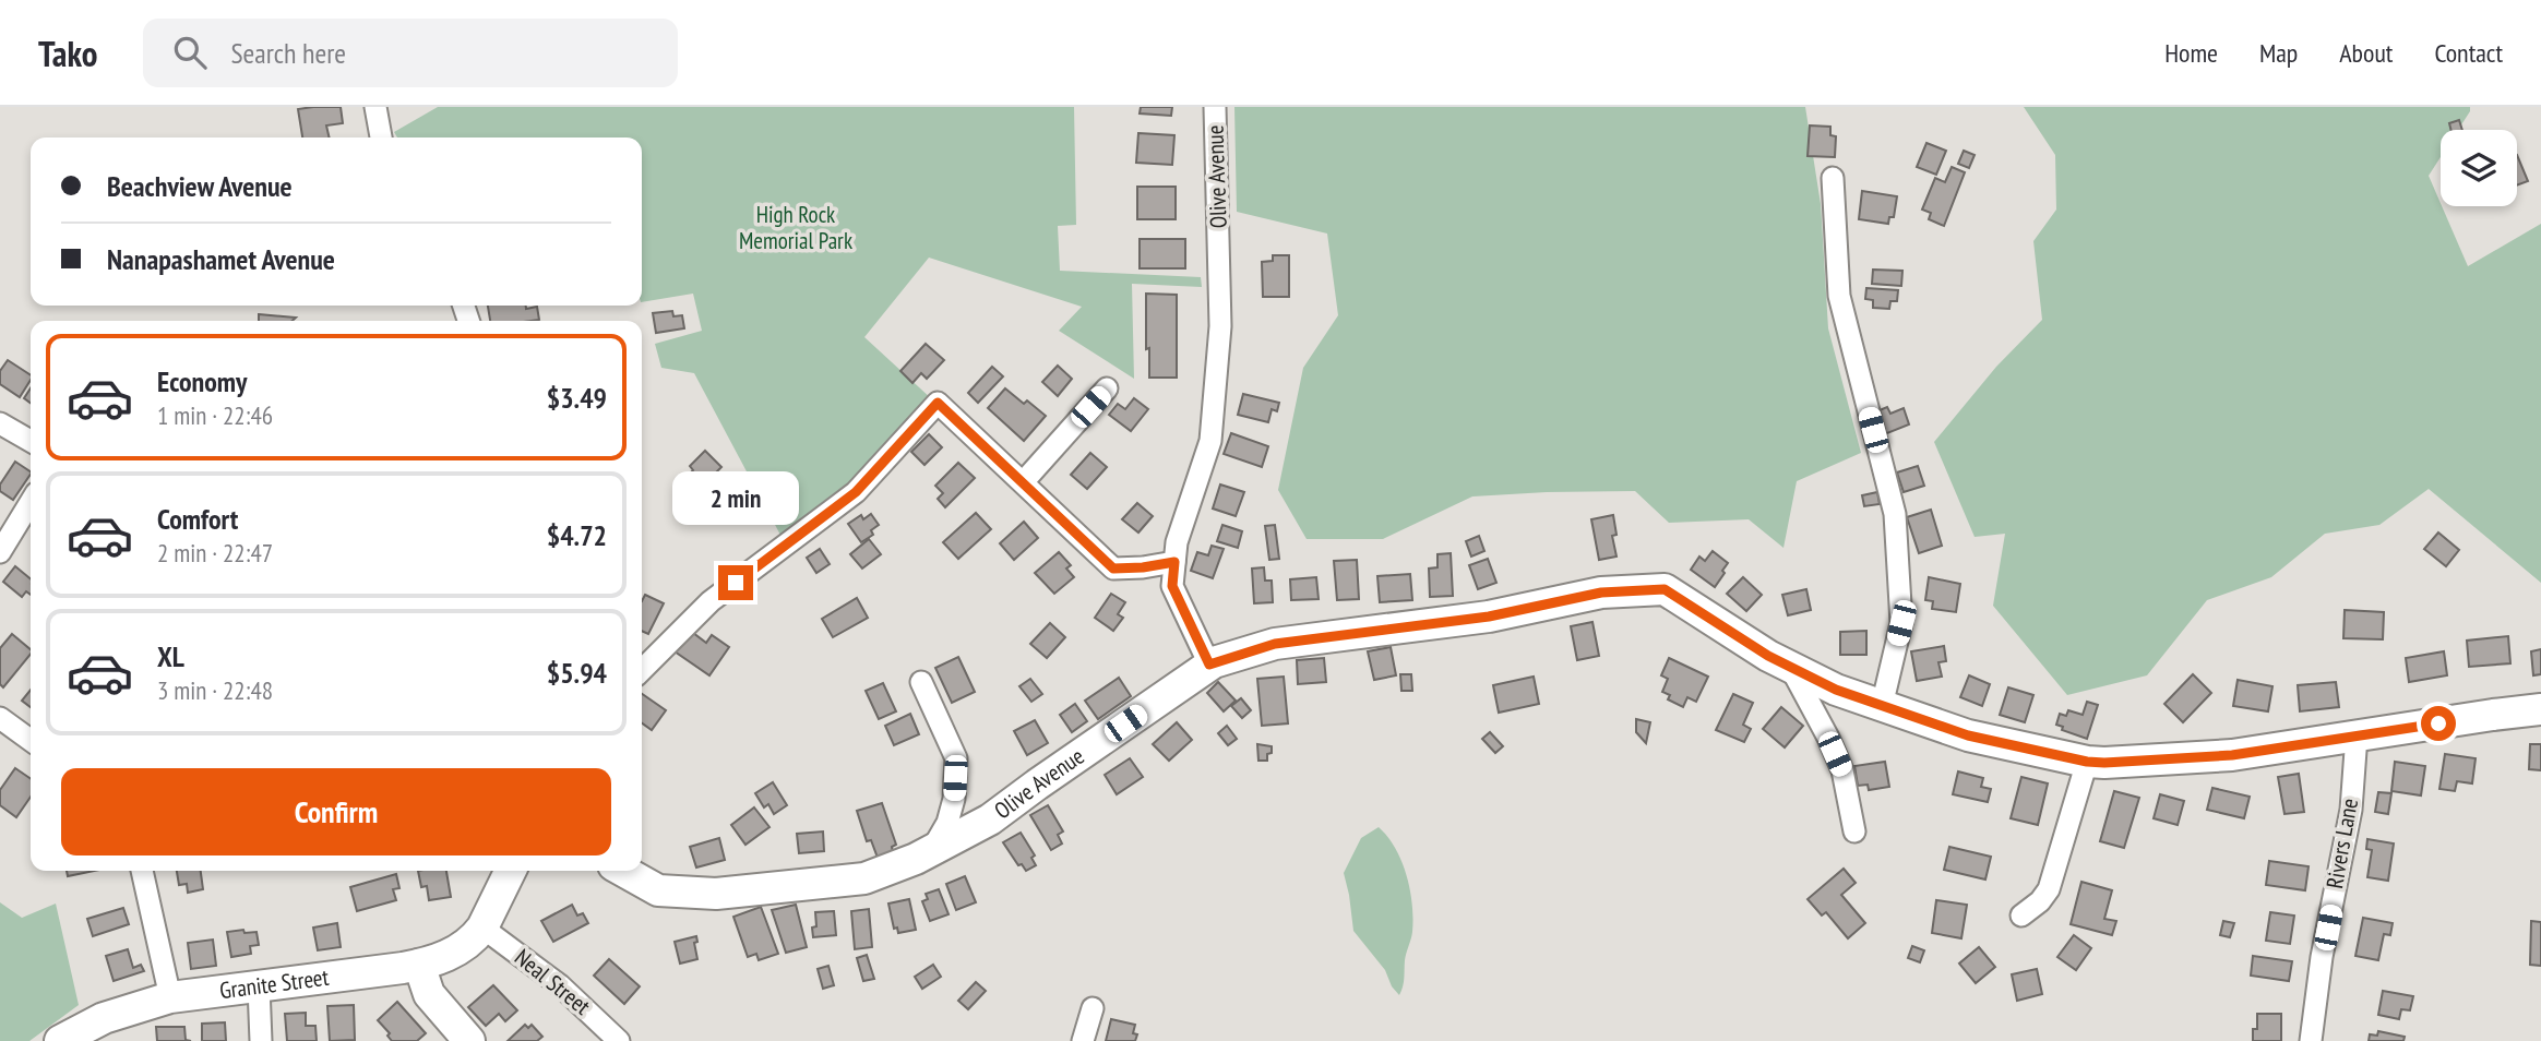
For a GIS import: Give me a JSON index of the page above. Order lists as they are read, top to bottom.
{
  "streets": {
    "street": [
      "Olive Avenue",
      "Rivers Lane",
      "Neal Street",
      "Granite Street"
    ]
  },
  "crossings": [
    ["Neal Street", "Granite Street"]
  ],
  "parks": ["High Rock Memorial Park"],
  "page": {
    "header": "Tako",
    "search": "Search here",
    "nav": [
      "Home",
      "Map",
      "About",
      "Contact"
    ],
    "banner": ["Beachview Avenue", "Nanapashamet Avenue"],
    "list": [
      {
        "name": "Economy",
        "note": "1 min · 22:46",
        "value": "$3.49"
      },
      {
        "name": "Comfort",
        "note": "2 min · 22:47",
        "value": "$4.72"
      },
      {
        "name": "XL",
        "note": "3 min · 22:48",
        "value": "$5.94"
      }
    ],
    "bubble": "2 min",
    "buttons": "Confirm"
  }
}
